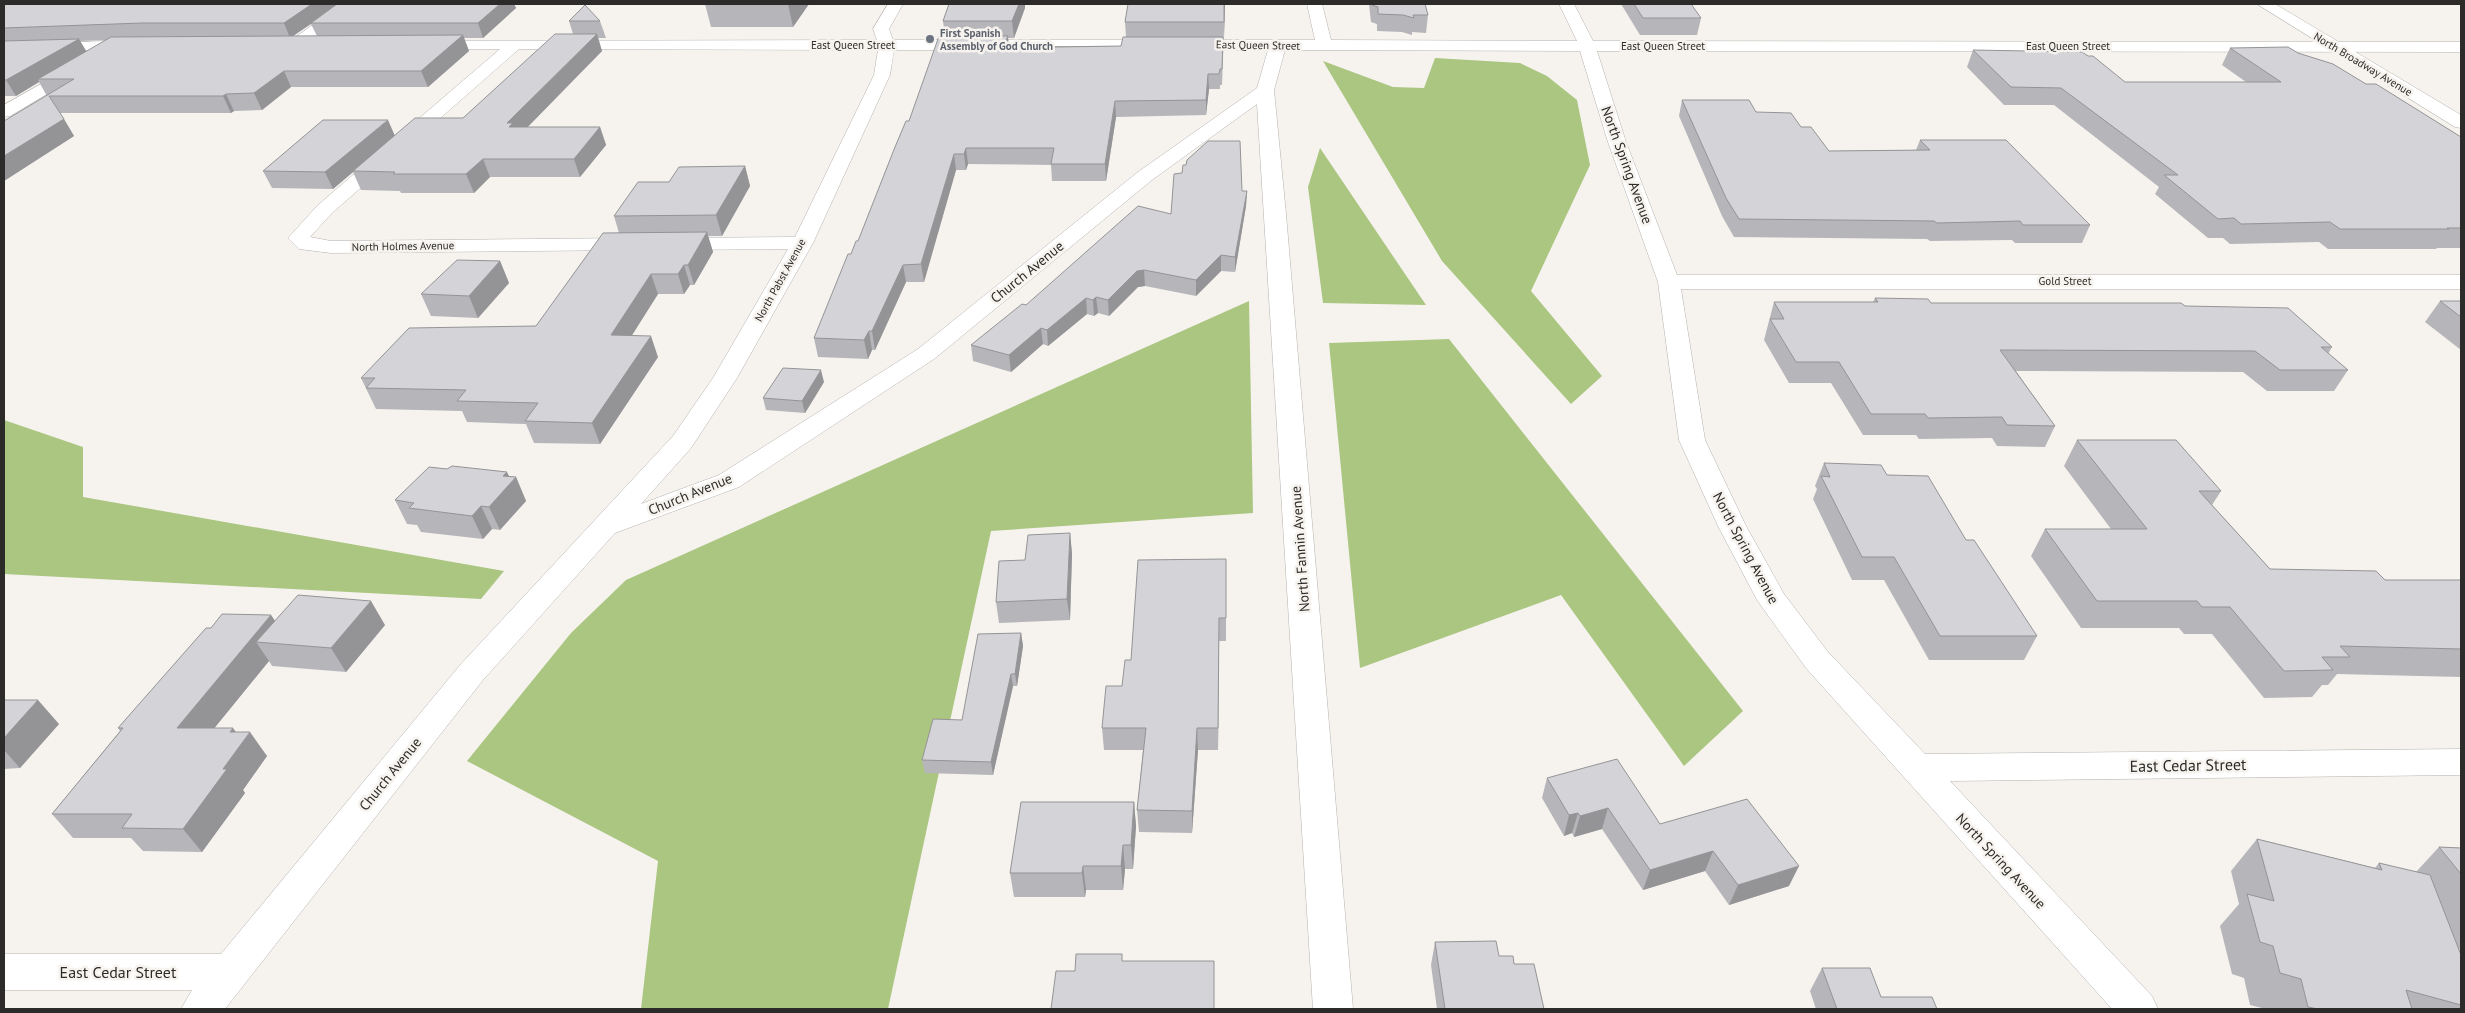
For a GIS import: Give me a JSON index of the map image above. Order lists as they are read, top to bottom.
{
  "streets": {
    "street": [
      "East Queen Street",
      "North Broadway Avenue",
      "North Spring Avenue",
      "North Holmes Avenue",
      "Church Avenue",
      "North Pabst Avenue",
      "Gold Street",
      "North Fannin Avenue",
      "East Cedar Street"
    ]
  },
  "crossings": [
    ["East Queen Street", "North Broadway Avenue"],
    ["East Queen Street", "North Spring Avenue"],
    ["East Queen Street", "North Holmes Avenue"],
    ["East Queen Street", "North Pabst Avenue"],
    ["North Spring Avenue", "Gold Street"],
    ["North Spring Avenue", "East Cedar Street"],
    ["North Holmes Avenue", "North Pabst Avenue"],
    ["Church Avenue", "North Pabst Avenue"],
    ["Church Avenue", "North Fannin Avenue"],
    ["Church Avenue", "East Cedar Street"]
  ],
  "places": ["First Spanish Assembly of God Church"]
}
